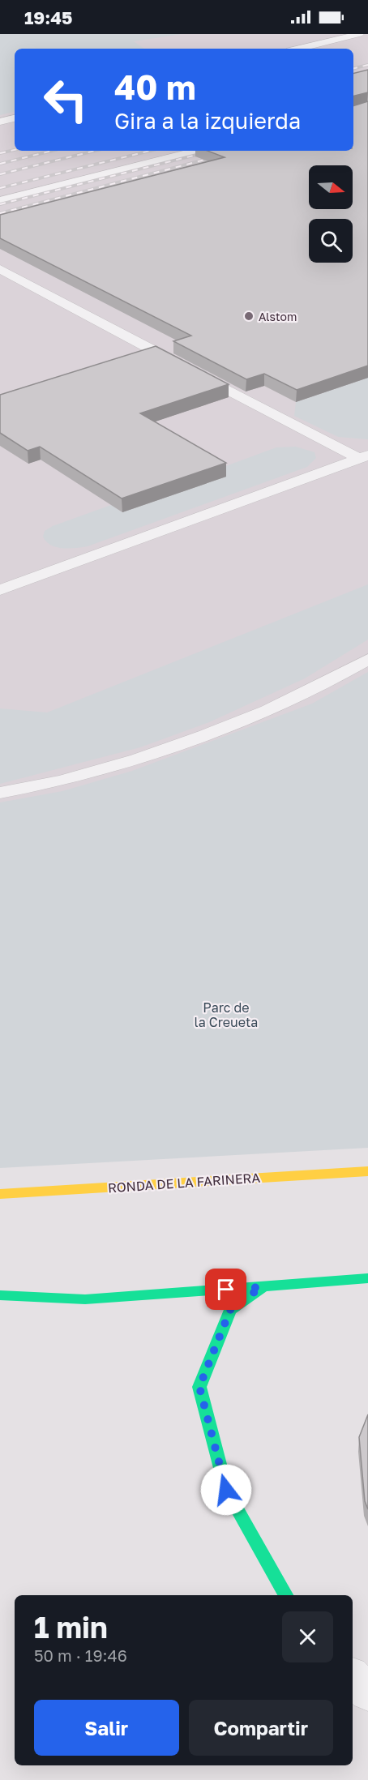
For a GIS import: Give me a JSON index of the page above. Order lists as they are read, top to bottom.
{
  "streets": {
    "street": ["RONDA DE LA FARINERA"]
  },
  "parks": ["Parc de la Creueta"],
  "places": ["Alstom"],
  "north": "right",
  "page": {
    "status": "19:45",
    "turn": ["40 m", "Gira a la izquierda"],
    "heading": ["1 min", "50 m · 19:46"],
    "buttons": ["Salir", "Compartir"]
  }
}
